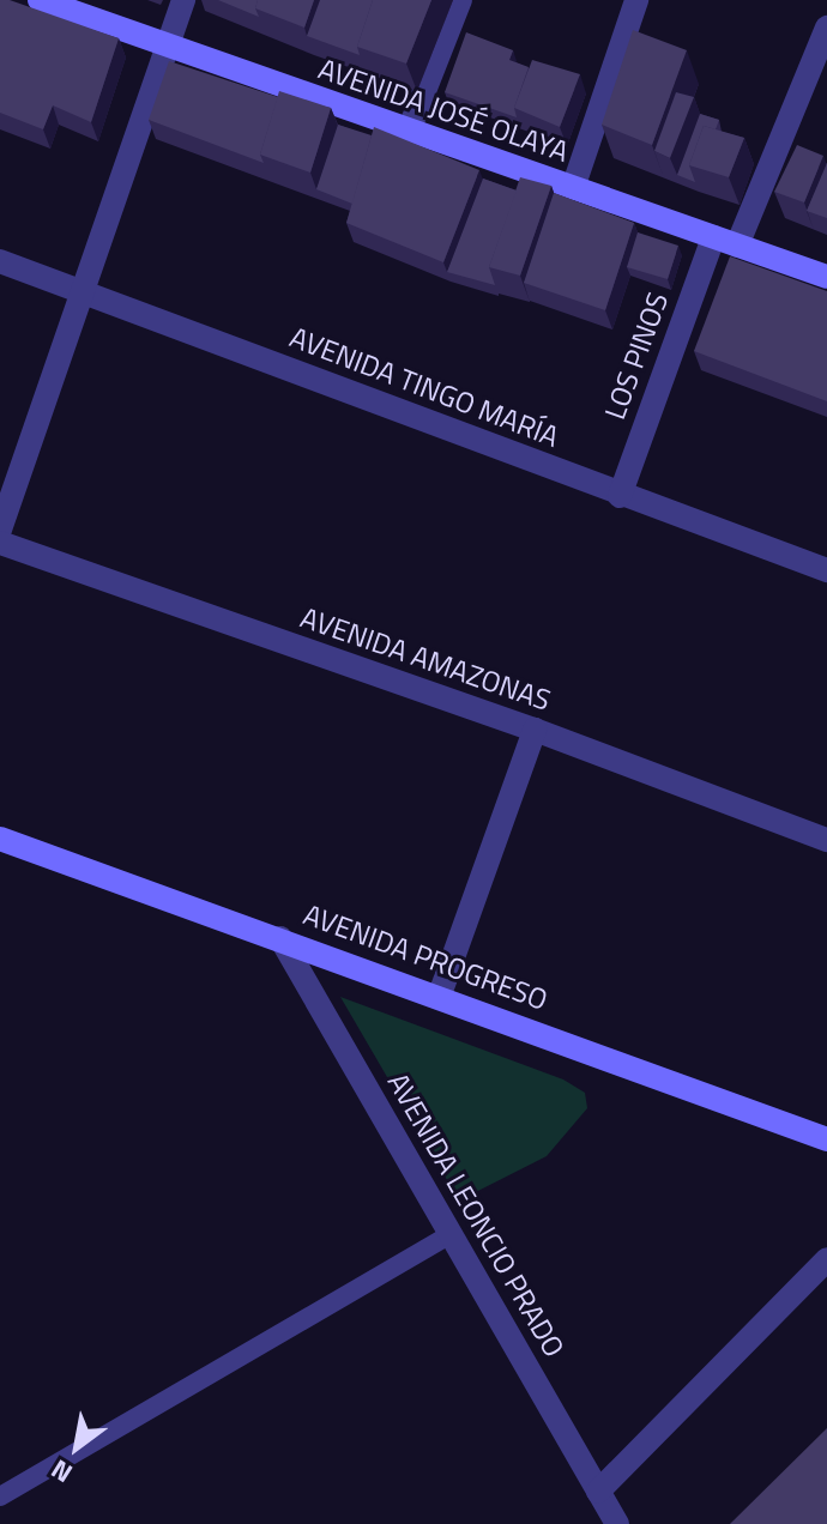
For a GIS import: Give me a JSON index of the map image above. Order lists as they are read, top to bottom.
{
  "streets": {
    "street": [
      "AVENIDA JOSÉ OLAYA",
      "LOS PINOS",
      "AVENIDA TINGO MARÍA",
      "AVENIDA AMAZONAS",
      "AVENIDA PROGRESO",
      "AVENIDA LEONCIO PRADO"
    ]
  },
  "crossings": [
    ["AVENIDA JOSÉ OLAYA", "LOS PINOS"],
    ["LOS PINOS", "AVENIDA TINGO MARÍA"],
    ["AVENIDA PROGRESO", "AVENIDA LEONCIO PRADO"]
  ],
  "north": "bottom left"
}
